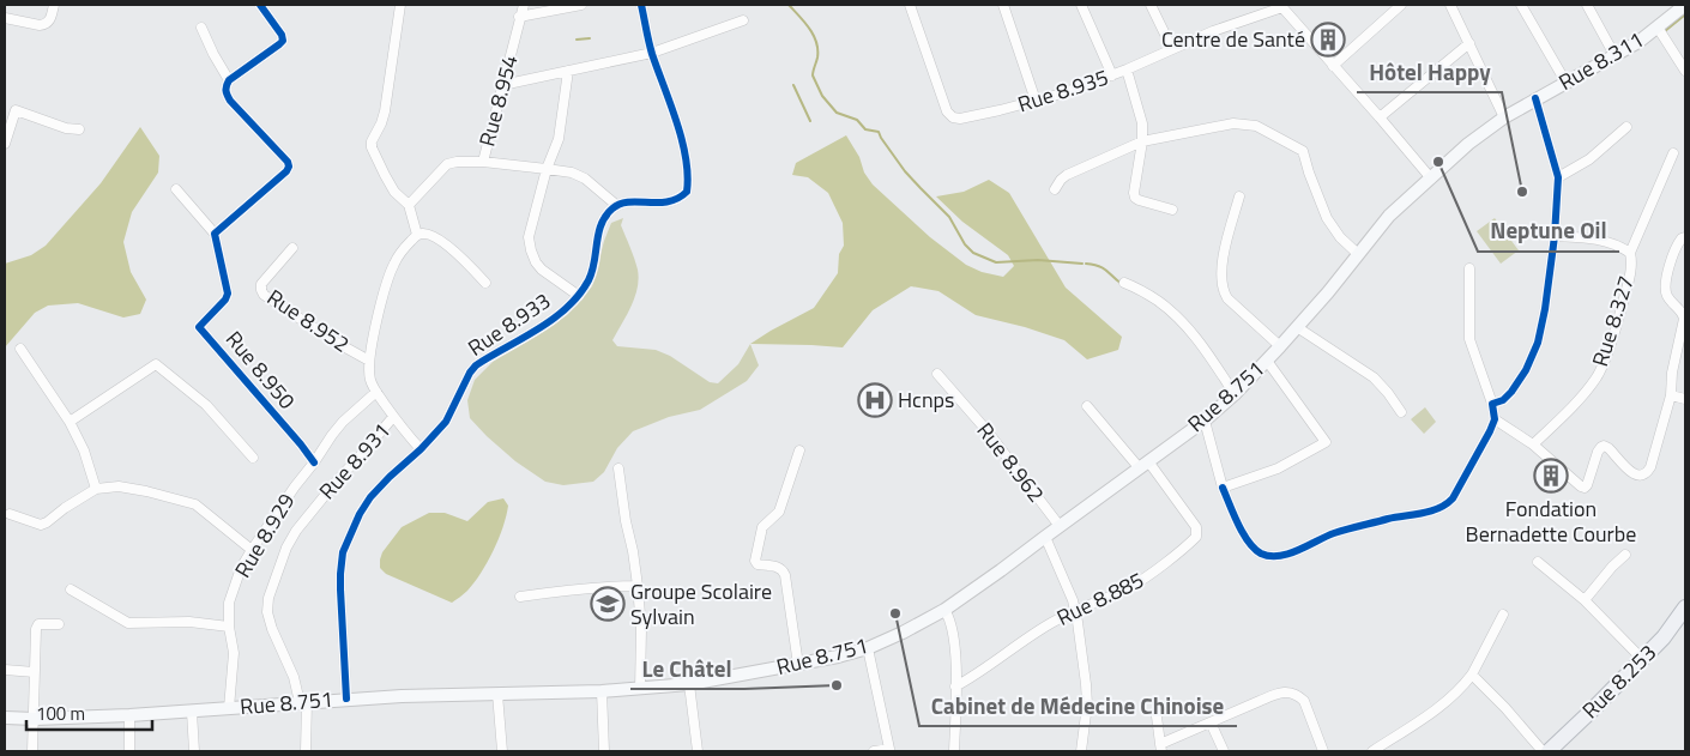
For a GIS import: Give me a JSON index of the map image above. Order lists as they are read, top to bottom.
{
  "streets": {
    "highway": ["Rue 8.253"],
    "main road": ["Rue 8.311", "Rue 8.751"],
    "street": [
      "Rue 8.935",
      "Rue 8.954",
      "Rue 8.952",
      "Rue 8.327",
      "Rue 8.933",
      "Rue 8.950",
      "Rue 8.931",
      "Rue 8.962",
      "Rue 8.929",
      "Rue 8.885"
    ]
  },
  "crossings": [
    ["Rue 8.311", "Rue 8.751"],
    ["Rue 8.954", "Rue 8.933"],
    ["Rue 8.933", "Rue 8.751"],
    ["Rue 8.950", "Rue 8.929"],
    ["Rue 8.751", "Rue 8.931"],
    ["Rue 8.751", "Rue 8.962"],
    ["Rue 8.751", "Rue 8.929"],
    ["Rue 8.751", "Rue 8.885"]
  ],
  "places": {
    "building": ["Centre de Santé", "Fondation Bernadette Courbe"],
    "other": [
      "Neptune Oil",
      "Hôtel Happy",
      "Cabinet de Médecine Chinoise",
      "Le Châtel"
    ],
    "hospital": ["Hcnps"],
    "school or university": ["Groupe Scolaire Sylvain"]
  },
  "scale_bar": "100 m"
}
